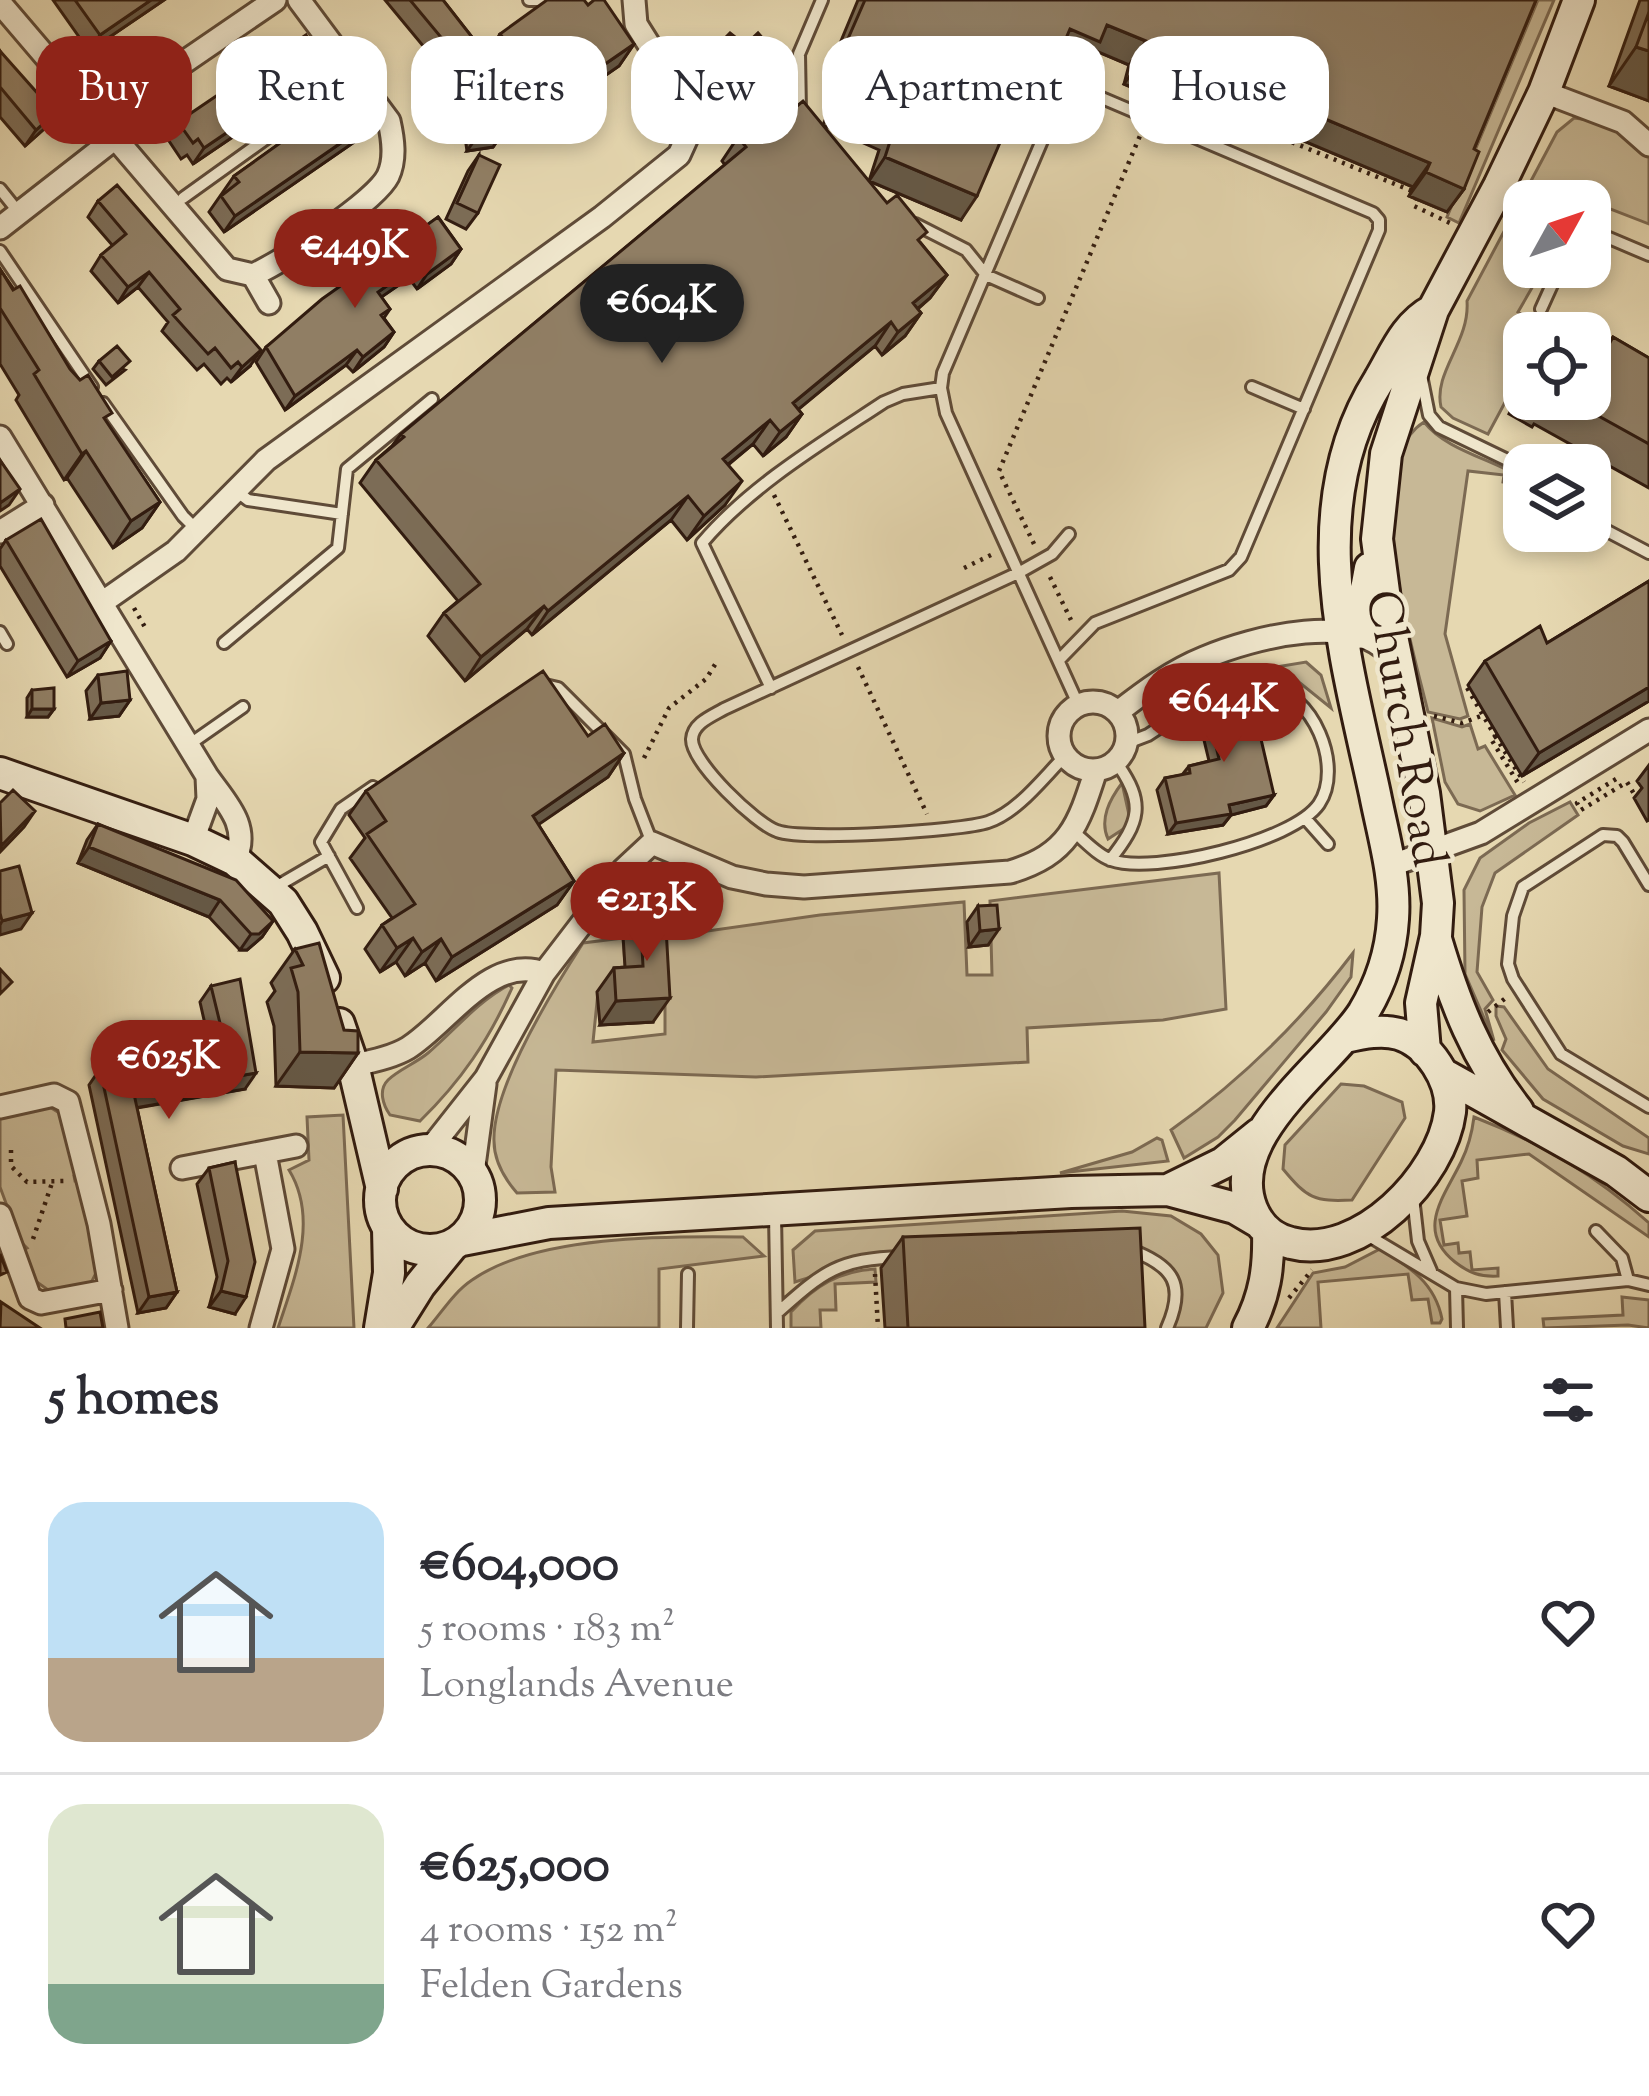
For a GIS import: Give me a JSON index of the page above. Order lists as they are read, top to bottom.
{
  "streets": {
    "street": ["Church Road"]
  },
  "north": "top right",
  "page": {
    "chip": [
      "Buy",
      "Rent",
      "Filters",
      "New",
      "Apartment",
      "House"
    ],
    "price": [
      "€449K",
      "€604K",
      "€644K",
      "€213K",
      "€625K"
    ],
    "heading": "5 homes",
    "list": [
      {
        "name": "€604,000",
        "note": "5 rooms · 183 m² · Longlands Avenue"
      },
      {
        "name": "€625,000",
        "note": "4 rooms · 152 m² · Felden Gardens"
      }
    ]
  }
}
